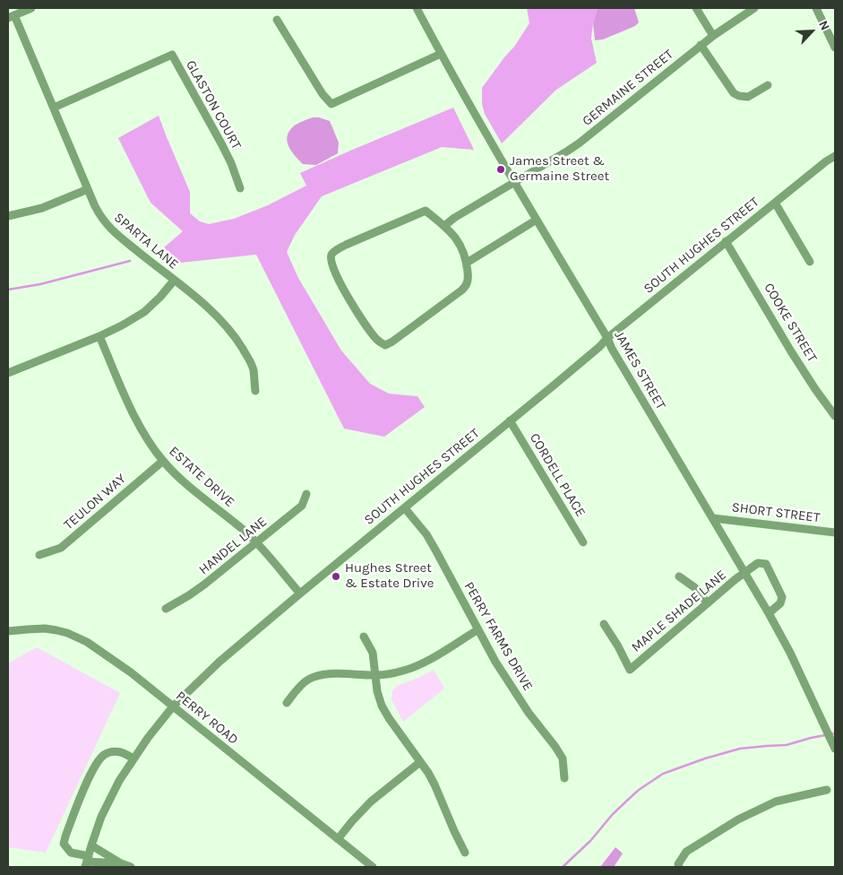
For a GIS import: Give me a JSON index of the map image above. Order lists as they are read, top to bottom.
{
  "streets": {
    "street": [
      "GERMAINE STREET",
      "GLASTON COURT",
      "SPARTA LANE",
      "SOUTH HUGHES STREET",
      "COOKE STREET",
      "JAMES STREET",
      "CORDELL PLACE",
      "ESTATE DRIVE",
      "TEULON WAY",
      "SHORT STREET",
      "HANDEL LANE",
      "MAPLE SHADE LANE",
      "PERRY FARMS DRIVE",
      "PERRY ROAD"
    ]
  },
  "crossings": [
    ["GERMAINE STREET", "JAMES STREET"],
    ["GLASTON COURT", "SPARTA LANE"],
    ["SOUTH HUGHES STREET", "COOKE STREET"],
    ["SOUTH HUGHES STREET", "JAMES STREET"],
    ["SOUTH HUGHES STREET", "CORDELL PLACE"],
    ["SOUTH HUGHES STREET", "ESTATE DRIVE"],
    ["SOUTH HUGHES STREET", "PERRY FARMS DRIVE"],
    ["SOUTH HUGHES STREET", "PERRY ROAD"],
    ["JAMES STREET", "SHORT STREET"],
    ["JAMES STREET", "MAPLE SHADE LANE"],
    ["ESTATE DRIVE", "TEULON WAY"],
    ["ESTATE DRIVE", "HANDEL LANE"]
  ],
  "places": ["James Street & Germaine Street", "Hughes Street & Estate Drive"],
  "north": "top right"
}
